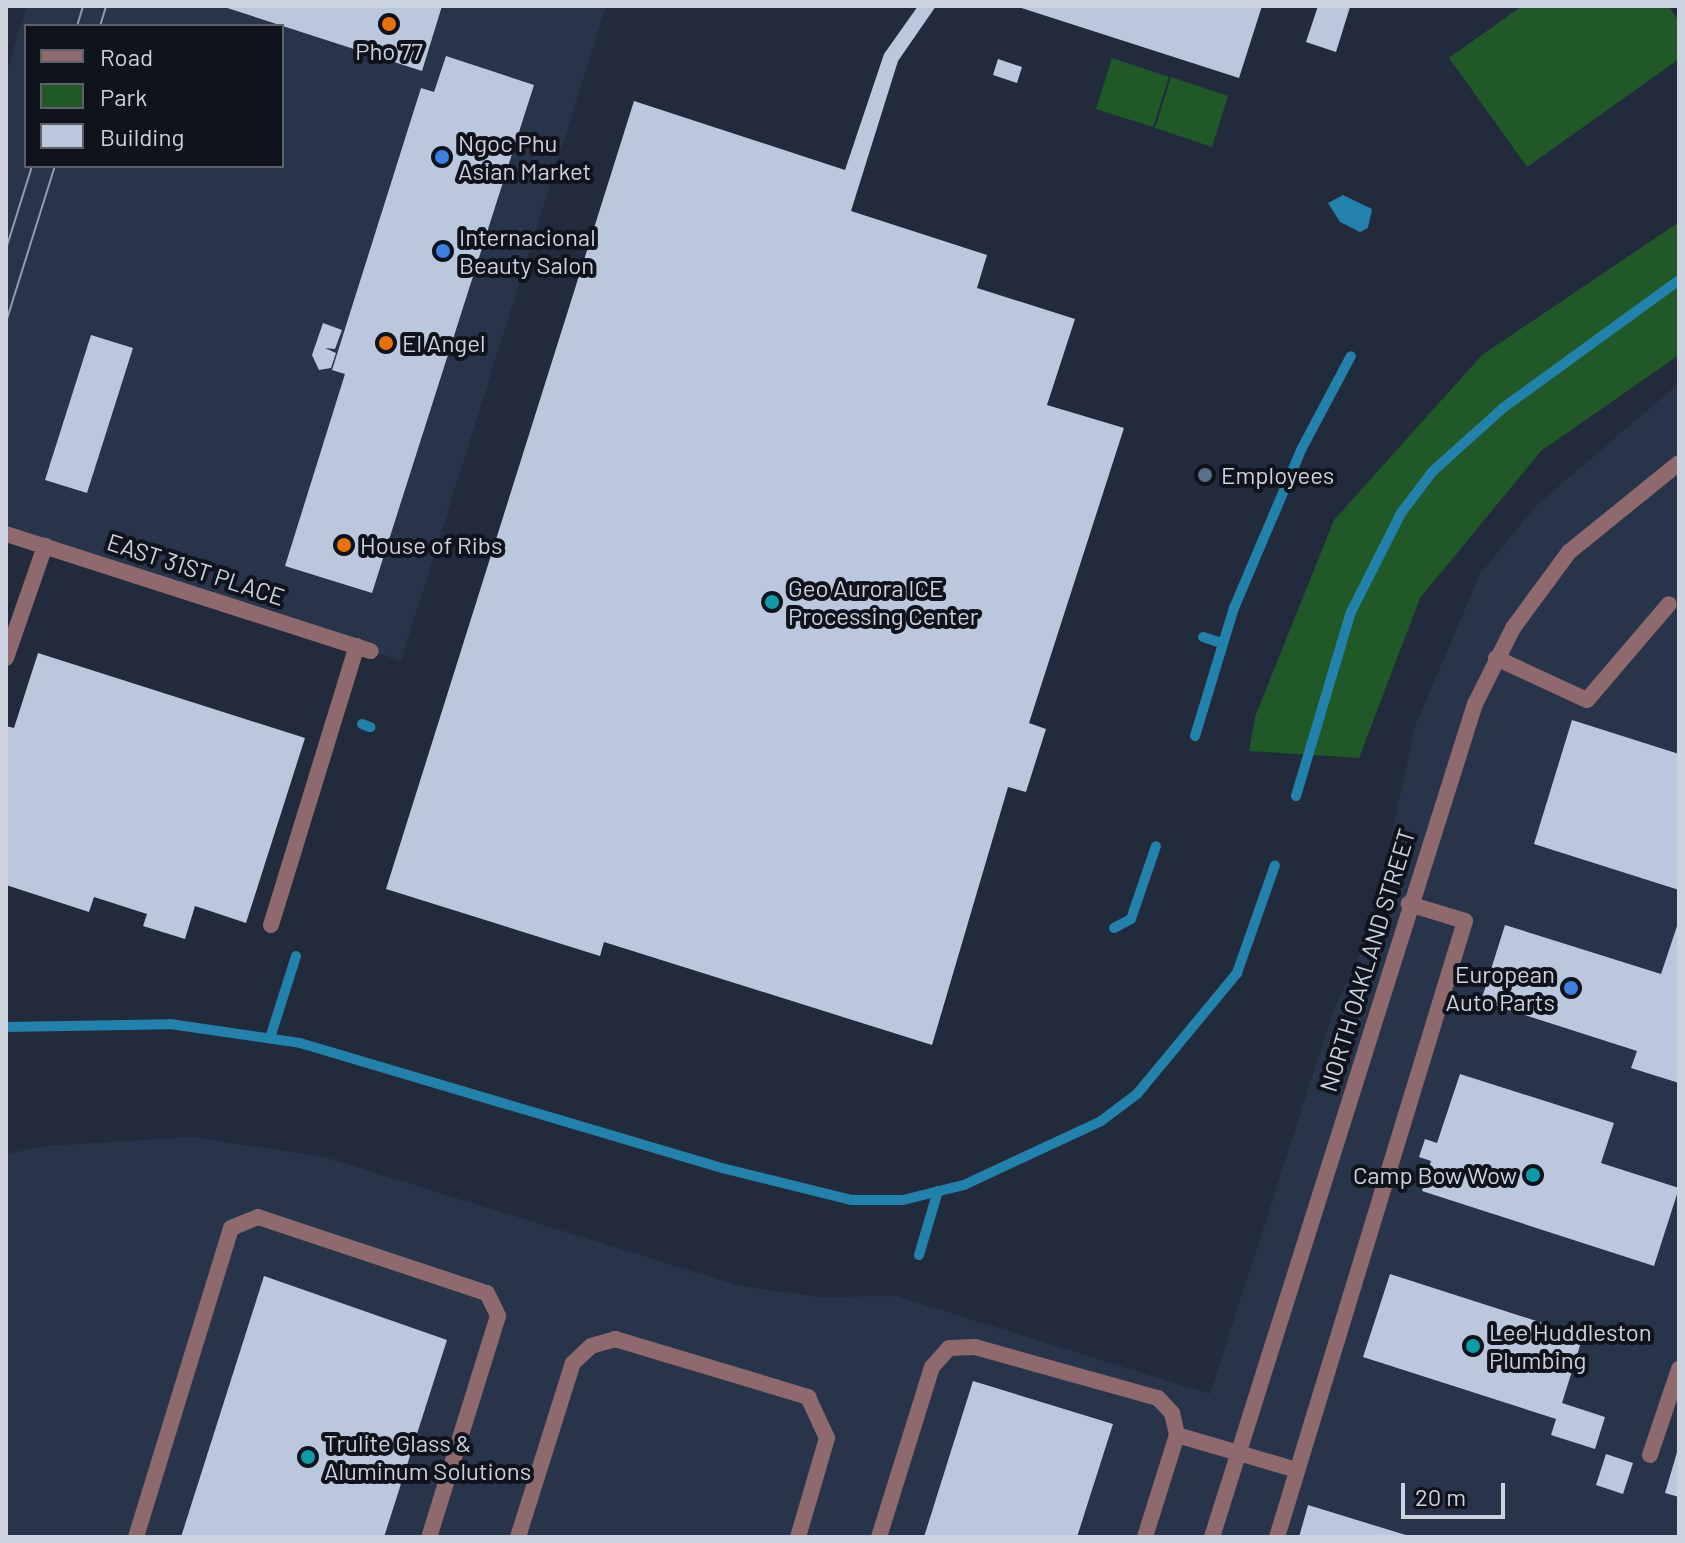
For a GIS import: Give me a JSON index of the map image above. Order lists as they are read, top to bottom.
{
  "streets": {
    "street": ["EAST 31ST PLACE", "NORTH OAKLAND STREET"]
  },
  "places": [
    "Pho 77",
    "Ngoc Phu Asian Market",
    "Internacional Beauty Salon",
    "El Angel",
    "Employees",
    "House of Ribs",
    "Geo Aurora ICE Processing Center",
    "European Auto Parts",
    "Camp Bow Wow",
    "Lee Huddleston Plumbing",
    "Trulite Glass & Aluminum Solutions"
  ],
  "legend": ["Road", "Park", "Building"],
  "scale_bar": "20 m"
}
